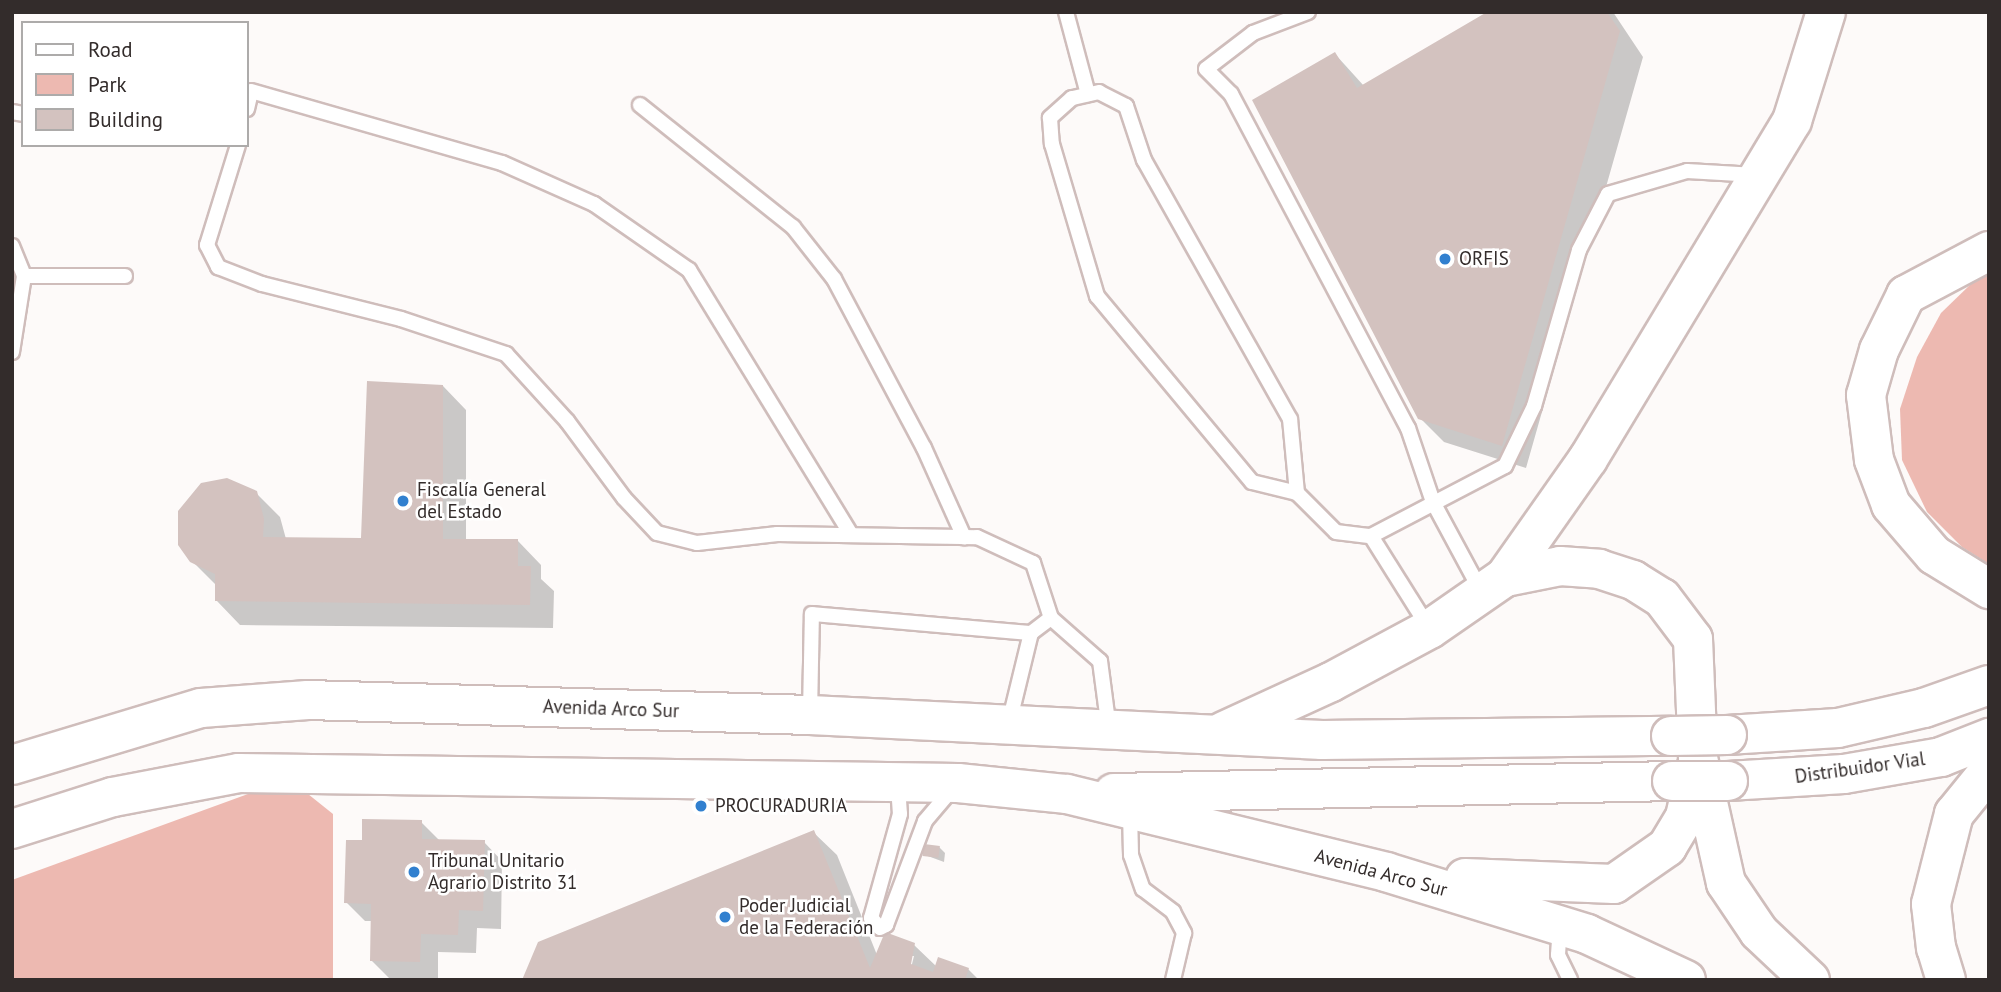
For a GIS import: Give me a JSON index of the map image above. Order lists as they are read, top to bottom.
{
  "streets": {
    "main road": ["Avenida Arco Sur", "Distribuidor Vial"]
  },
  "crossings": [
    ["Avenida Arco Sur", "Distribuidor Vial"]
  ],
  "places": [
    "ORFIS",
    "Fiscalía General del Estado",
    "PROCURADURIA",
    "Tribunal Unitario Agrario Distrito 31",
    "Poder Judicial de la Federación"
  ],
  "legend": ["Road", "Park", "Building"]
}
